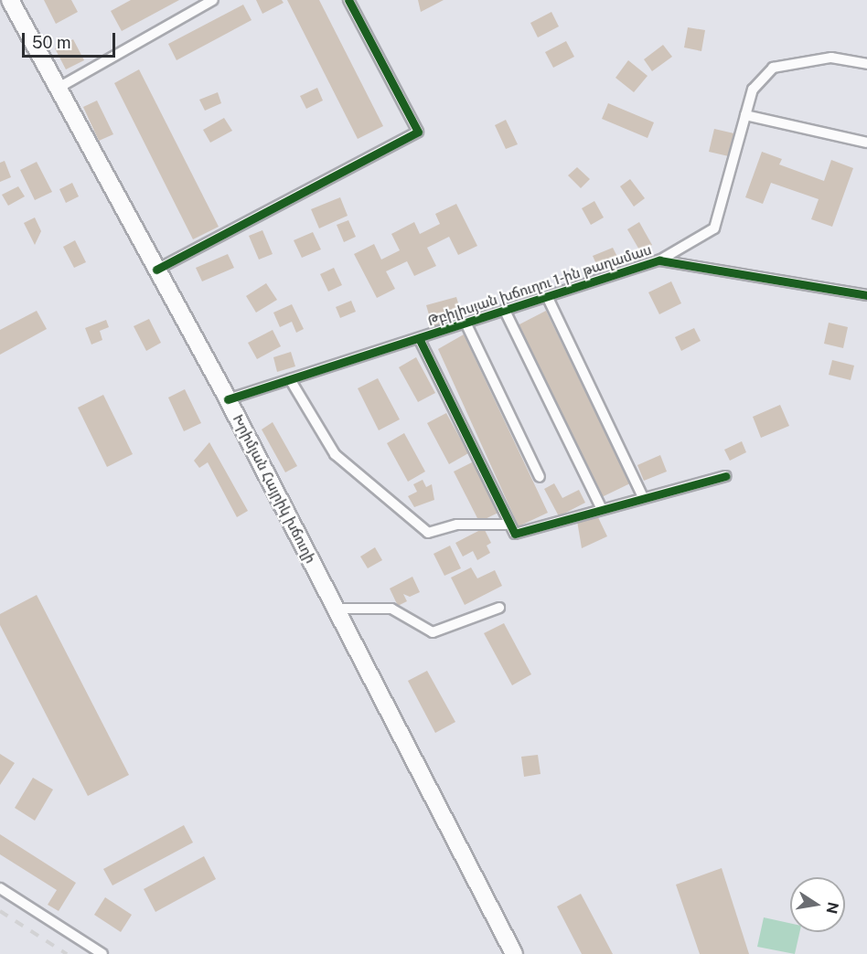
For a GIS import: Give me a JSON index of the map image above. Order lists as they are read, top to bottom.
{
  "streets": {
    "highway": ["Խրիմյան Հայրիկ խճուղի"],
    "street": ["Թբիլիսյան խճուղու 1-ին թաղամաս"]
  },
  "crossings": [
    ["Թբիլիսյան խճուղու 1-ին թաղամաս", "Խրիմյան Հայրիկ խճուղի"]
  ],
  "scale_bar": "50 m",
  "north": "right"
}
